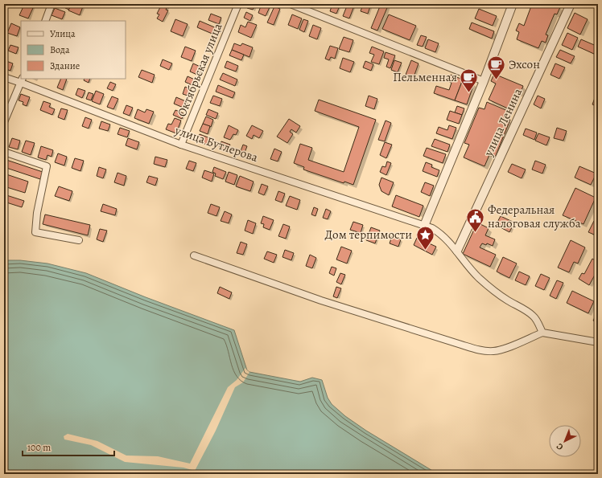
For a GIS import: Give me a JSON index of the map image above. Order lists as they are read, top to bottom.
{
  "streets": {
    "street": ["Октябрьская улица", "улица Ленина", "улица Бутлерова"]
  },
  "crossings": [
    ["Октябрьская улица", "улица Бутлерова"],
    ["улица Ленина", "улица Бутлерова"]
  ],
  "places": {
    "cafe": ["Эхсон", "Пельменная"],
    "public building": ["Федеральная налоговая служба"],
    "place": ["Дом терпимости"]
  },
  "legend": ["Улица", "Вода", "Здание"],
  "scale_bar": "100 m",
  "north": "bottom left"
}
